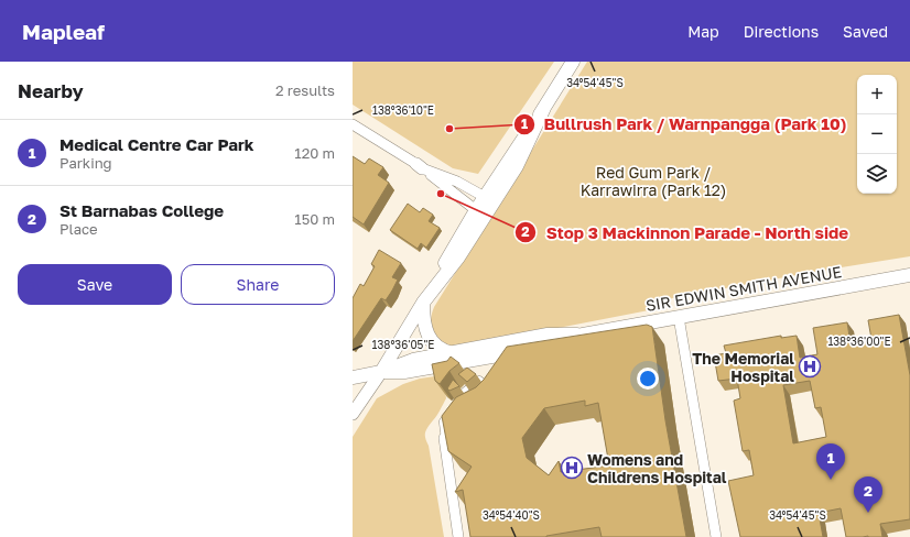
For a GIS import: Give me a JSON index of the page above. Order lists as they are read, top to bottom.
{
  "streets": {
    "main road": ["SIR EDWIN SMITH AVENUE"]
  },
  "parks": ["Red Gum Park / Karrawirra (Park 12)"],
  "places": {
    "other": ["Bullrush Park / Warnpangga (Park 10)", "Stop 3 Mackinnon Parade - North side"],
    "hospital": ["The Memorial Hospital", "Womens and Childrens Hospital"]
  },
  "page": {
    "header": "Mapleaf",
    "nav": ["Map", "Directions", "Saved"],
    "heading": ["Nearby", "2 results"],
    "map_buttons": ["+", "−"],
    "list": [
      {
        "mark": "1",
        "name": "Medical Centre Car Park",
        "note": "Parking",
        "value": "120 m"
      },
      {
        "mark": "2",
        "name": "St Barnabas College",
        "note": "Place",
        "value": "150 m"
      }
    ],
    "buttons": ["Save", "Share"],
    "pins": ["1", "2"]
  },
  "coordinates": [
    "34°54'45\"S",
    "138°36'10\"E",
    "138°36'00\"E",
    "138°36'05\"E",
    "34°54'40\"S"
  ]
}
